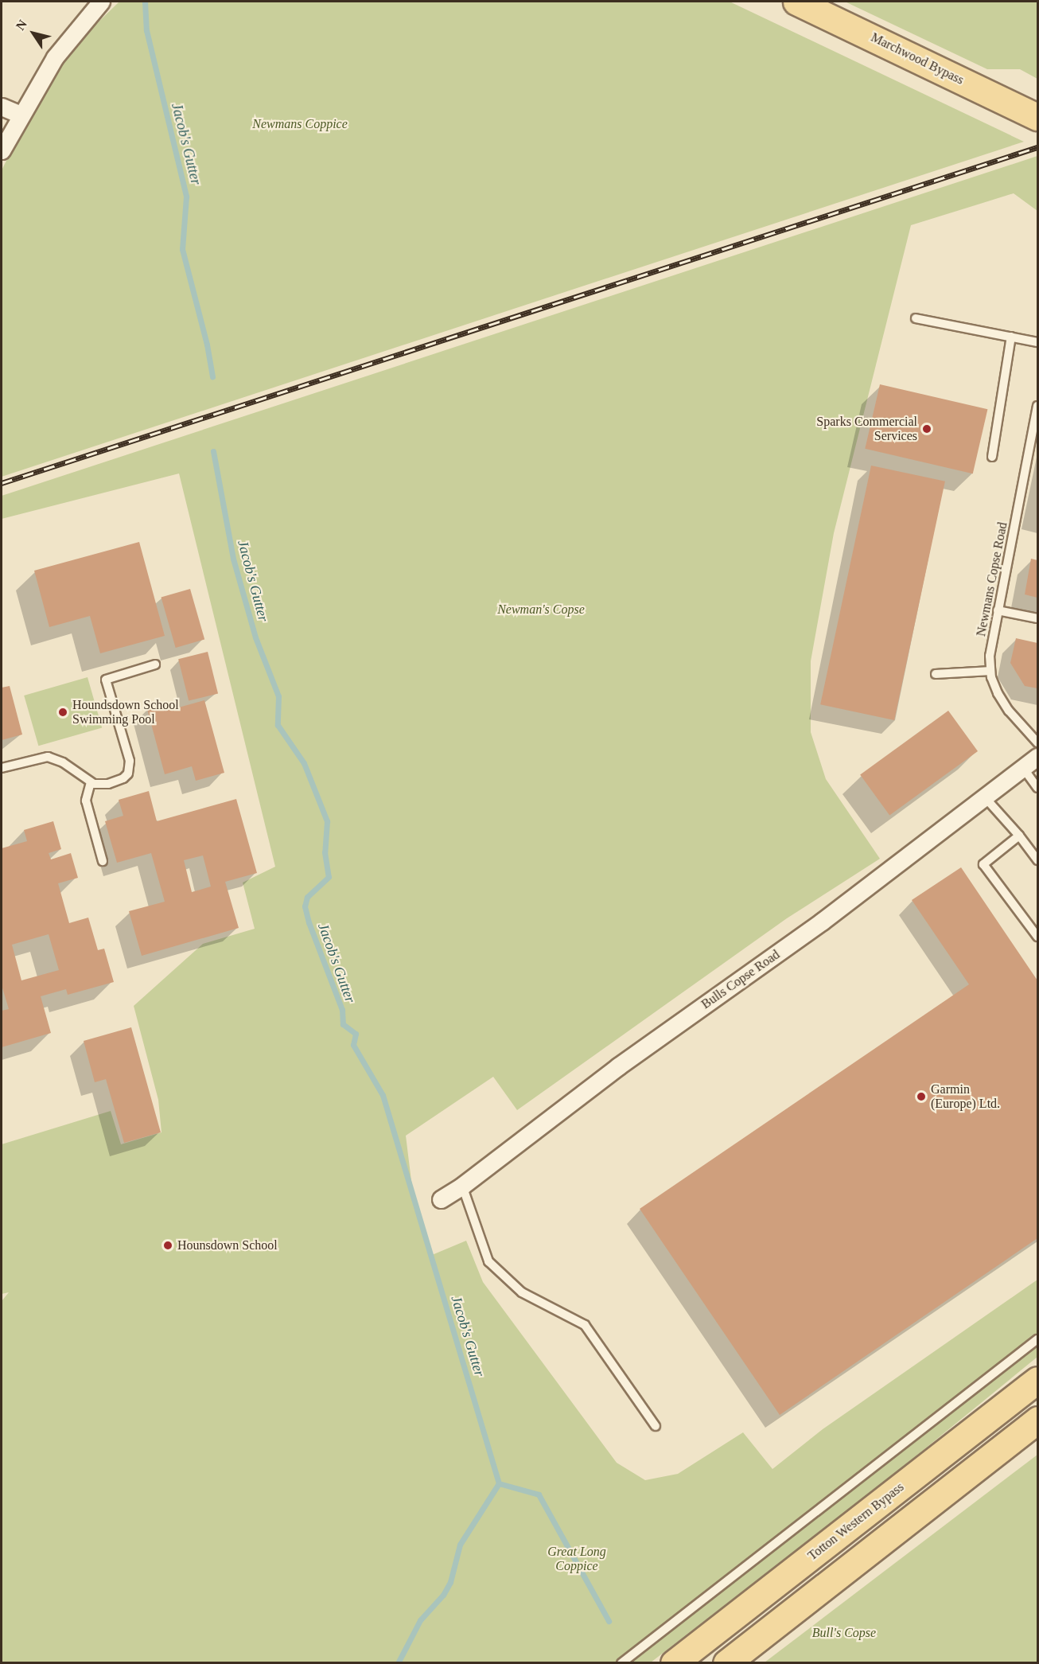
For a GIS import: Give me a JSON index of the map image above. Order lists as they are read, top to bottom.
{
  "streets": {
    "main road": ["Marchwood Bypass", "Totton Western Bypass"],
    "street": ["Bulls Copse Road"],
    "lane": ["Newmans Copse Road"]
  },
  "water": ["Jacob's Gutter"],
  "parks": [
    "Newmans Coppice",
    "Newman's Copse",
    "Great Long Coppice",
    "Bull's Copse"
  ],
  "places": [
    "Sparks Commercial Services",
    "Houndsdown School Swimming Pool",
    "Garmin (Europe) Ltd.",
    "Hounsdown School"
  ],
  "north": "top left"
}
